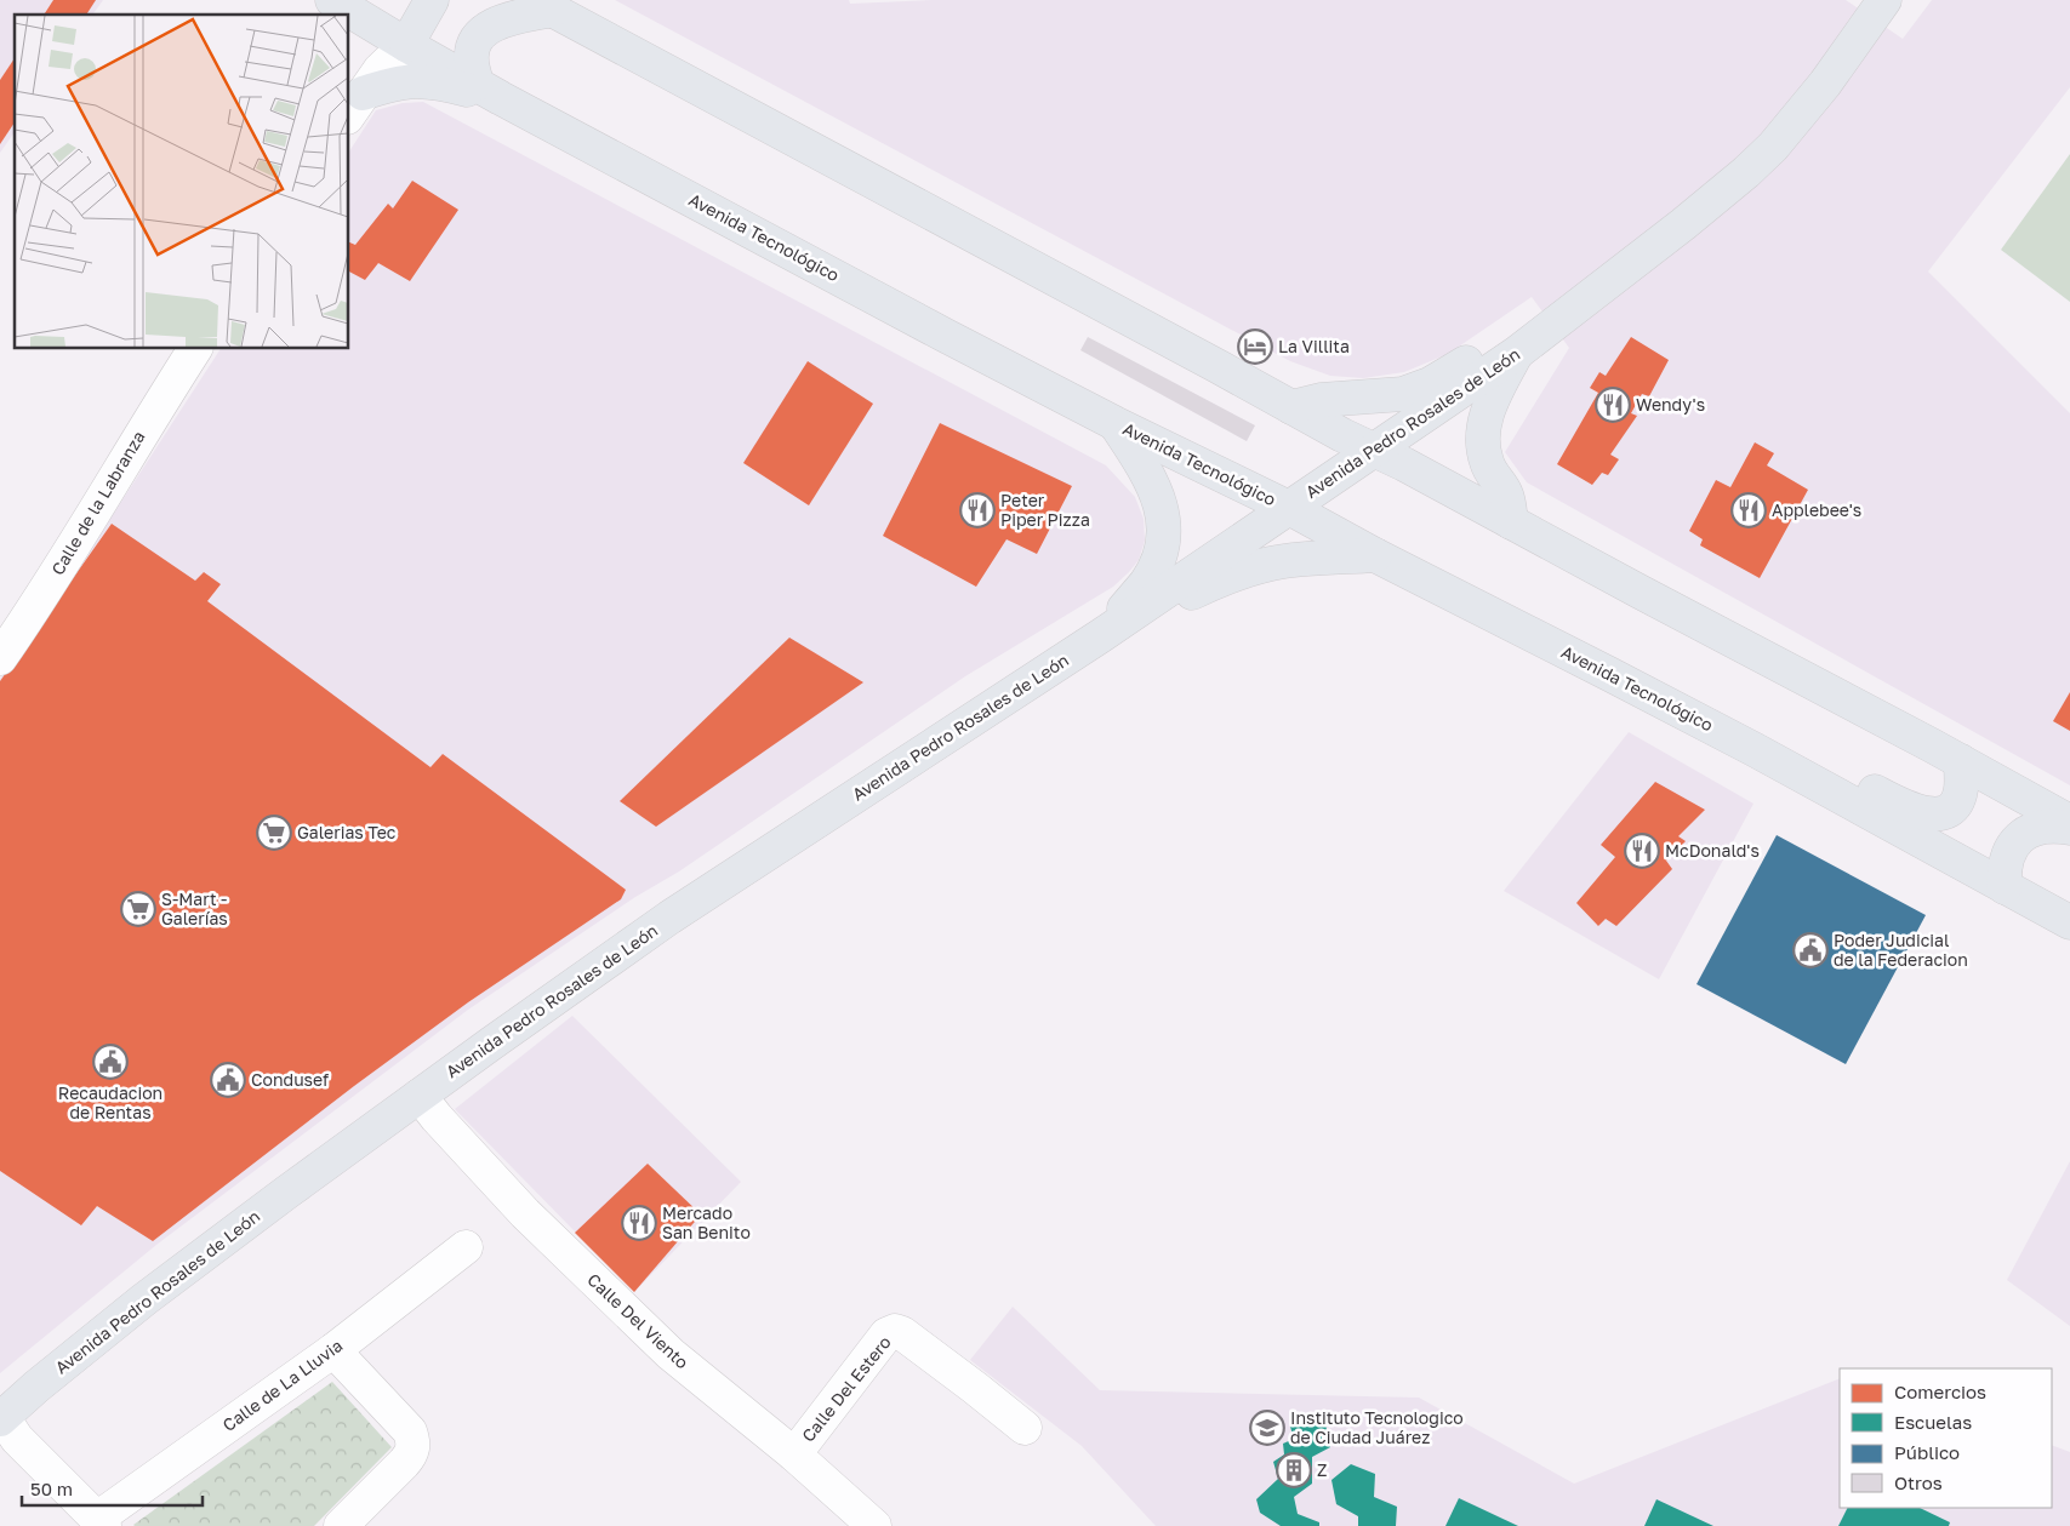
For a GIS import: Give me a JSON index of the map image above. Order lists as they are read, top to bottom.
{
  "streets": {
    "main road": ["Avenida Tecnológico", "Avenida Pedro Rosales de León"],
    "street": [
      "Calle de la Labranza",
      "Calle Del Viento",
      "Calle de La Lluvia",
      "Calle Del Estero"
    ]
  },
  "crossings": [
    ["Avenida Tecnológico", "Avenida Pedro Rosales de León"],
    ["Avenida Pedro Rosales de León", "Calle Del Viento"],
    ["Calle Del Viento", "Calle Del Estero"]
  ],
  "places": {
    "hotel": ["La Villita"],
    "restaurant": [
      "Wendy's",
      "Peter Piper Pizza",
      "Applebee's",
      "McDonald's",
      "Mercado San Benito"
    ],
    "supermarket": ["Galerias Tec", "S-Mart - Galerías"],
    "public building": ["Poder Judicial de la Federacion", "Recaudacion de Rentas", "Condusef"],
    "school or university": ["Instituto Tecnologico de Ciudad Juárez"],
    "building": ["Z"]
  },
  "legend": [
    "Comercios",
    "Escuelas",
    "Público",
    "Otros"
  ],
  "scale_bar": "50 m"
}
